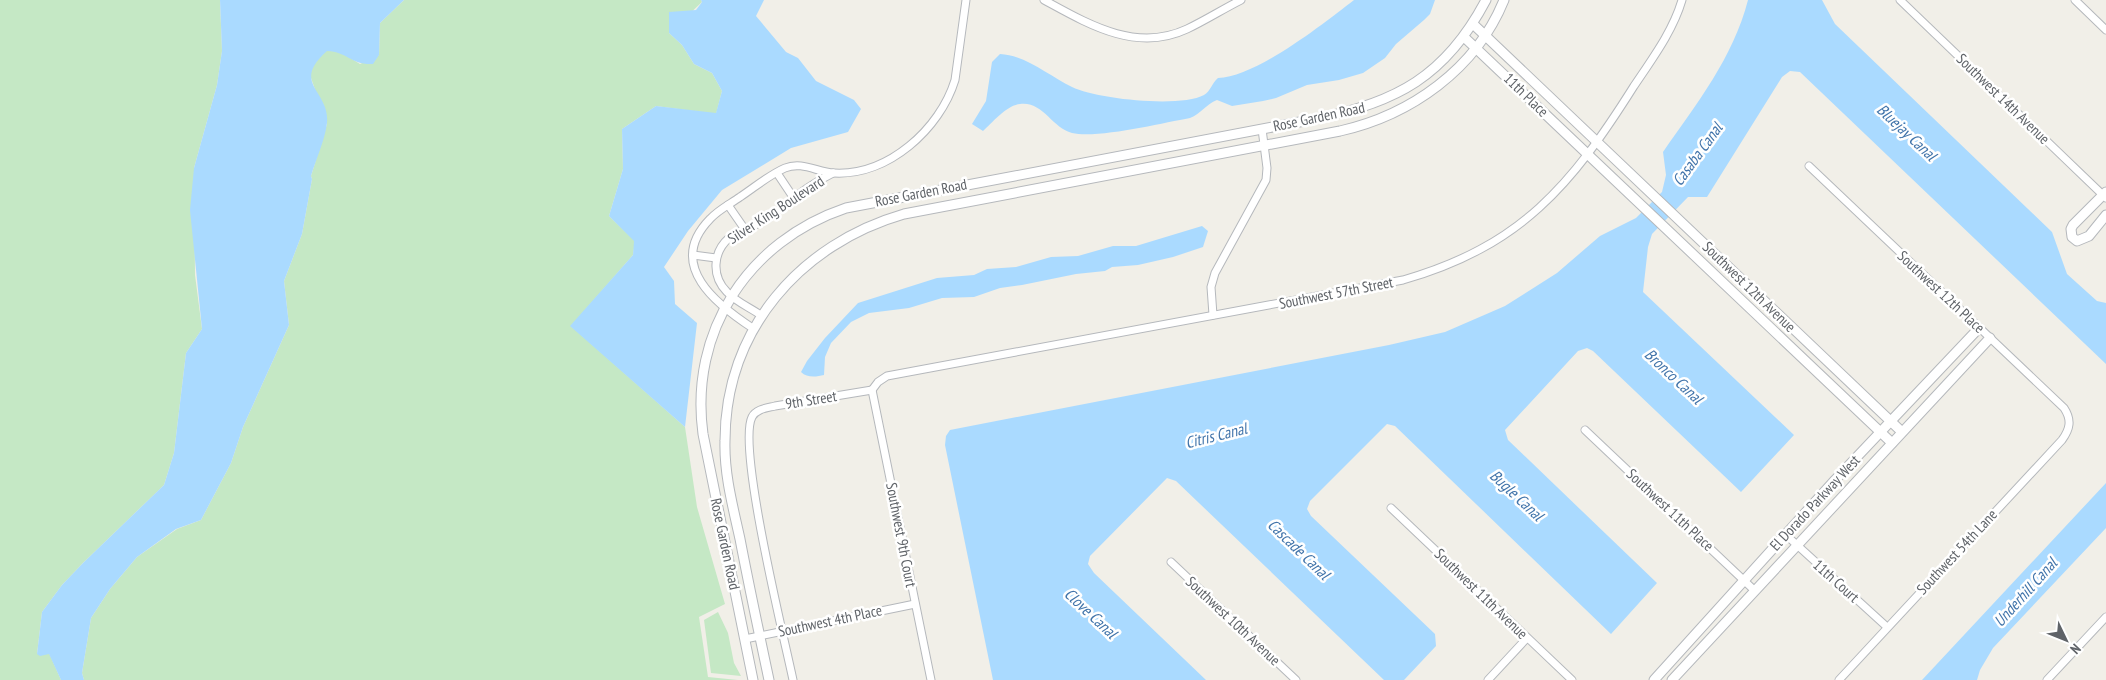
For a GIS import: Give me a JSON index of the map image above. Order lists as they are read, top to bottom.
{
  "streets": {
    "street": [
      "11th Place",
      "Southwest 14th Avenue",
      "Rose Garden Road",
      "Silver King Boulevard",
      "Southwest 12th Avenue",
      "Southwest 12th Place",
      "Southwest 57th Street",
      "9th Street",
      "El Dorado Parkway West",
      "Southwest 11th Place",
      "Southwest 9th Court",
      "Southwest 54th Lane",
      "11th Court",
      "Southwest 11th Avenue",
      "Southwest 4th Place",
      "Southwest 10th Avenue"
    ]
  },
  "crossings": [
    ["11th Place", "Rose Garden Road"],
    ["11th Place", "Southwest 12th Avenue"],
    ["11th Place", "Southwest 57th Street"],
    ["Rose Garden Road", "Silver King Boulevard"],
    ["Rose Garden Road", "Southwest 4th Place"],
    ["Southwest 12th Avenue", "Southwest 57th Street"],
    ["Southwest 12th Avenue", "El Dorado Parkway West"],
    ["Southwest 12th Place", "El Dorado Parkway West"],
    ["Southwest 12th Place", "Southwest 54th Lane"],
    ["Southwest 57th Street", "9th Street"],
    ["Southwest 57th Street", "Southwest 9th Court"],
    ["9th Street", "Southwest 9th Court"],
    ["9th Street", "Southwest 4th Place"],
    ["El Dorado Parkway West", "Southwest 11th Place"],
    ["El Dorado Parkway West", "11th Court"],
    ["Southwest 9th Court", "Southwest 4th Place"],
    ["Southwest 54th Lane", "11th Court"]
  ],
  "water": [
    "Bluejay Canal",
    "Casaba Canal",
    "Bronco Canal",
    "Citris Canal",
    "Bugle Canal",
    "Cascade Canal",
    "Underhill Canal",
    "Clove Canal"
  ],
  "north": "bottom right"
}
